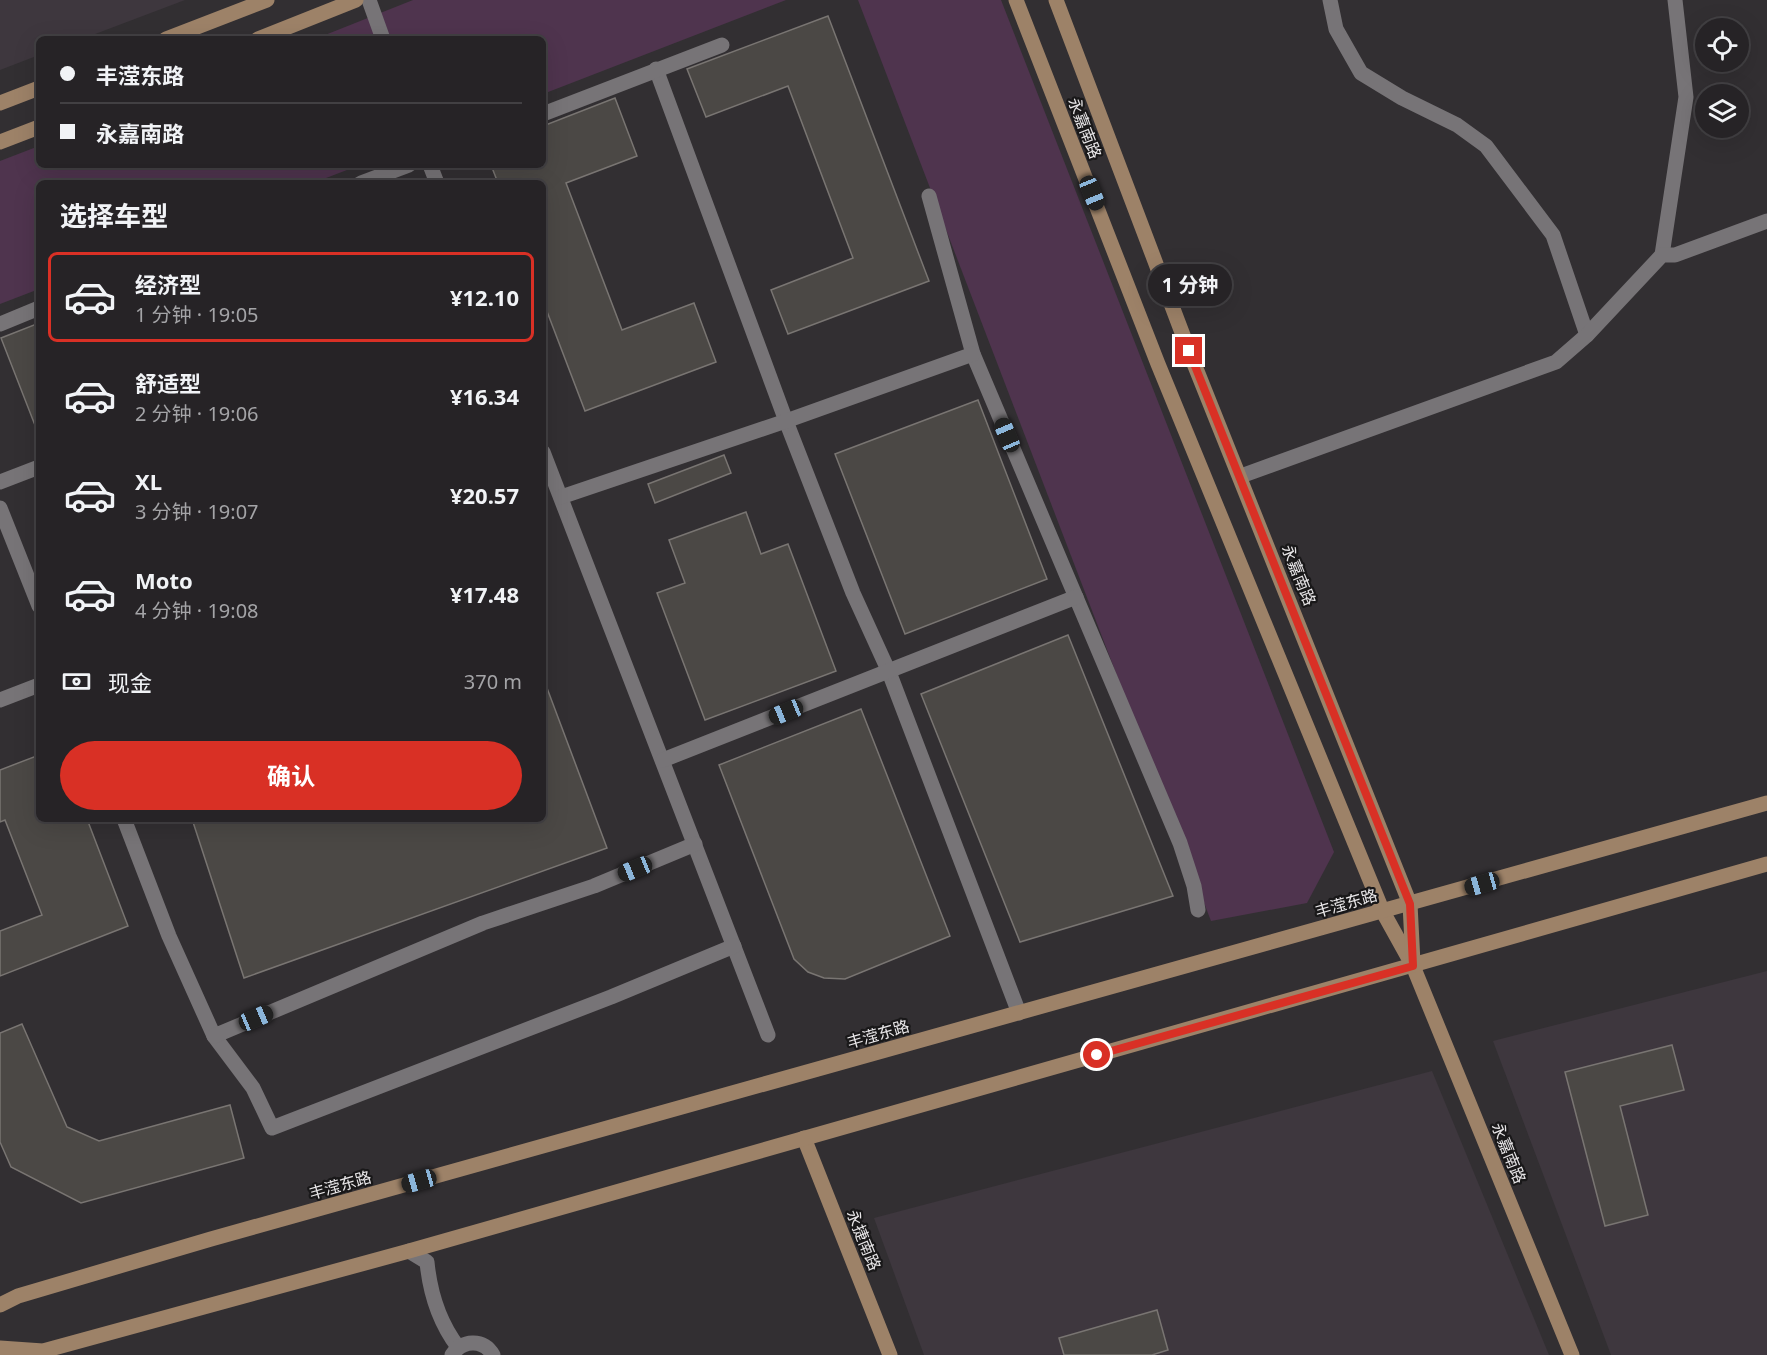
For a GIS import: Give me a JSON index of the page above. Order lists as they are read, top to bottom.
{
  "streets": {
    "street": ["永嘉南路", "丰滢东路", "永捷南路"]
  },
  "crossings": [
    ["永嘉南路", "丰滢东路"]
  ],
  "page": {
    "banner": ["丰滢东路", "永嘉南路"],
    "heading": "选择车型",
    "list": [
      {
        "name": "经济型",
        "note": "1 分钟 · 19:05",
        "value": "¥12.10"
      },
      {
        "name": "舒适型",
        "note": "2 分钟 · 19:06",
        "value": "¥16.34"
      },
      {
        "name": "XL",
        "note": "3 分钟 · 19:07",
        "value": "¥20.57"
      },
      {
        "name": "Moto",
        "note": "4 分钟 · 19:08",
        "value": "¥17.48"
      }
    ],
    "bubble": "1 分钟",
    "pay": ["现金", "370 m"],
    "buttons": "确认"
  }
}
